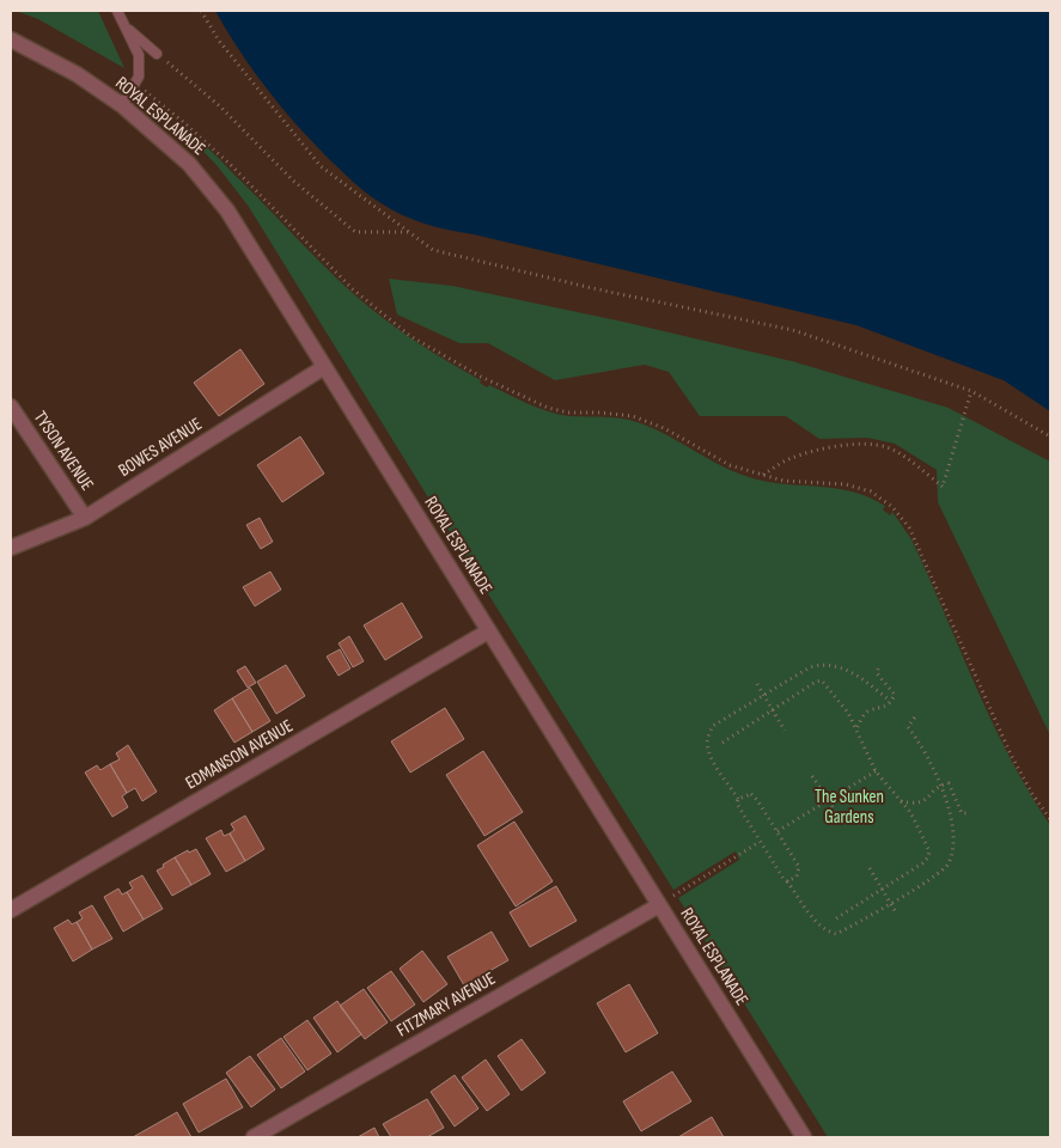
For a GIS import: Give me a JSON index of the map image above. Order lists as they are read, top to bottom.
{
  "streets": {
    "street": [
      "ROYAL ESPLANADE",
      "BOWES AVENUE",
      "TYSON AVENUE",
      "EDMANSON AVENUE",
      "FITZMARY AVENUE"
    ]
  },
  "crossings": [
    ["ROYAL ESPLANADE", "BOWES AVENUE"],
    ["ROYAL ESPLANADE", "EDMANSON AVENUE"],
    ["ROYAL ESPLANADE", "FITZMARY AVENUE"],
    ["BOWES AVENUE", "TYSON AVENUE"]
  ],
  "parks": ["The Sunken Gardens"]
}
